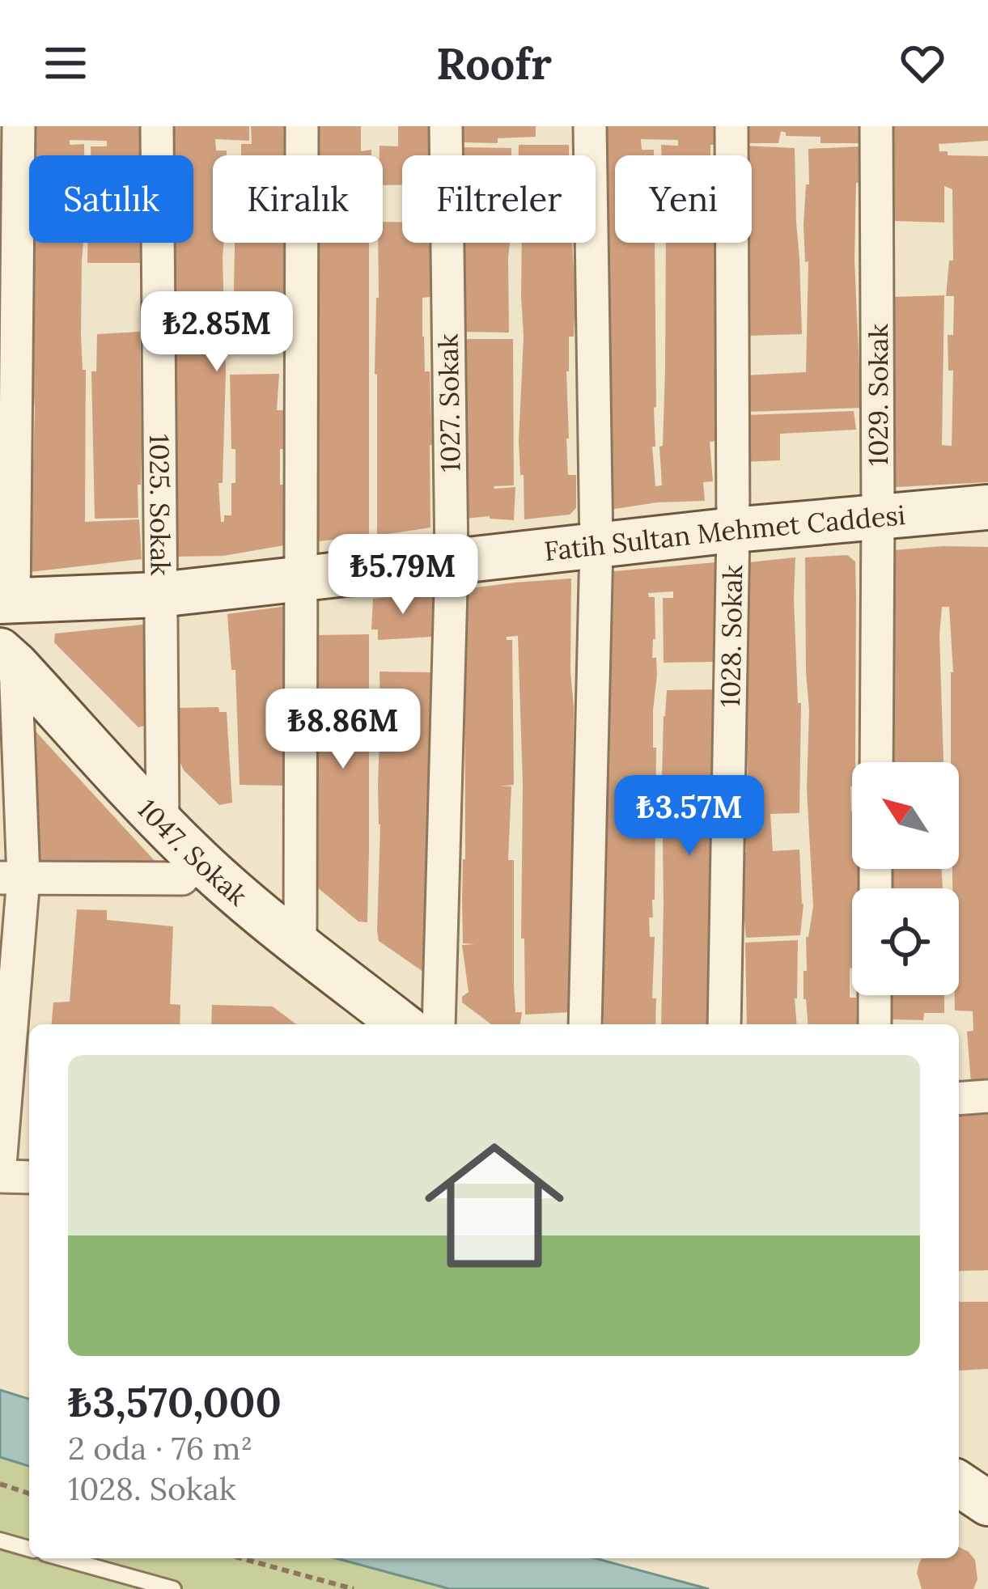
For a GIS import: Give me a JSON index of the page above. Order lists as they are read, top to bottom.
{
  "streets": {
    "main road": ["Fatih Sultan Mehmet Caddesi", "1047. Sokak"],
    "street": [
      "1029. Sokak",
      "1027. Sokak",
      "1025. Sokak",
      "1028. Sokak"
    ]
  },
  "crossings": [
    ["1029. Sokak", "Fatih Sultan Mehmet Caddesi"],
    ["1027. Sokak", "Fatih Sultan Mehmet Caddesi"],
    ["1025. Sokak", "Fatih Sultan Mehmet Caddesi"],
    ["1025. Sokak", "1047. Sokak"],
    ["Fatih Sultan Mehmet Caddesi", "1028. Sokak"]
  ],
  "north": "top left",
  "page": {
    "header": "Roofr",
    "chip": [
      "Satılık",
      "Kiralık",
      "Filtreler",
      "Yeni"
    ],
    "price": [
      "₺2.85M",
      "₺5.79M",
      "₺8.86M",
      "₺3.57M"
    ],
    "list": [
      {
        "name": "₺3,570,000",
        "note": "2 oda · 76 m² · 1028. Sokak"
      }
    ]
  }
}
